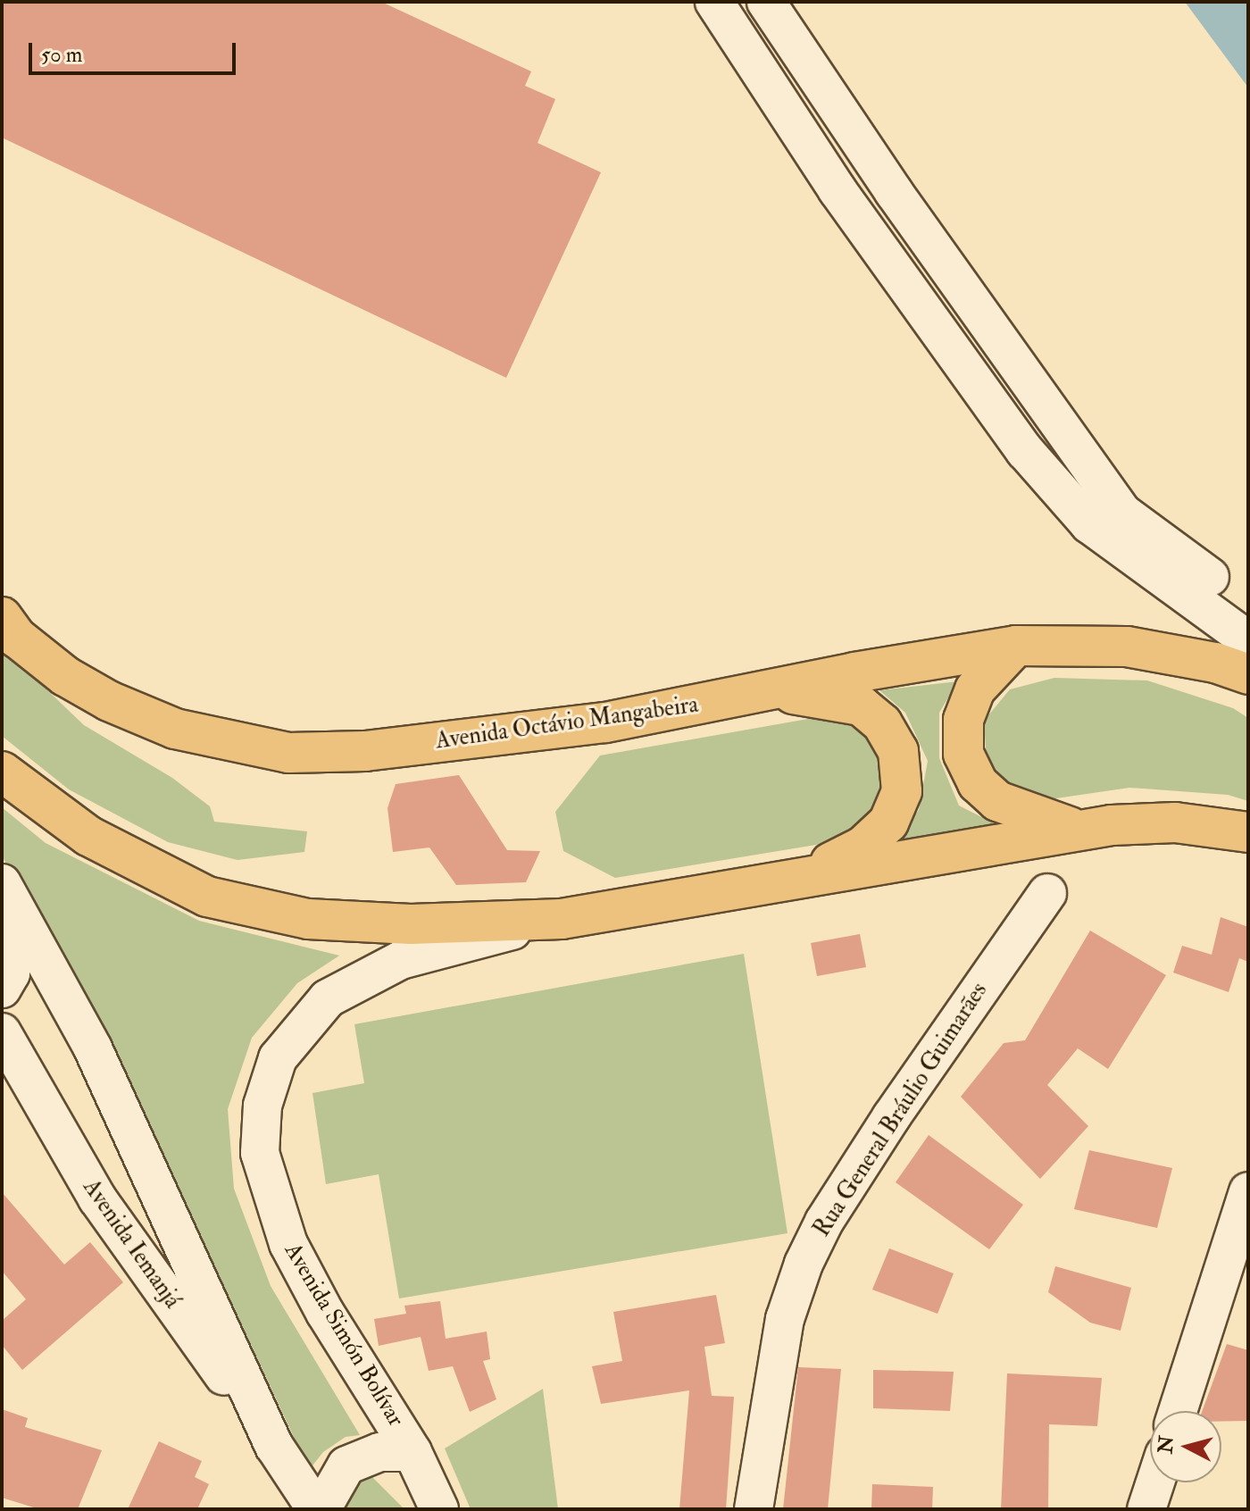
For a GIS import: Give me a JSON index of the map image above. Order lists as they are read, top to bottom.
{
  "streets": {
    "main road": ["Avenida Octávio Mangabeira"],
    "street": ["Rua General Bráulio Guimarães", "Avenida Iemanjá", "Avenida Simón Bolívar"]
  },
  "scale_bar": "50 m",
  "north": "left"
}
